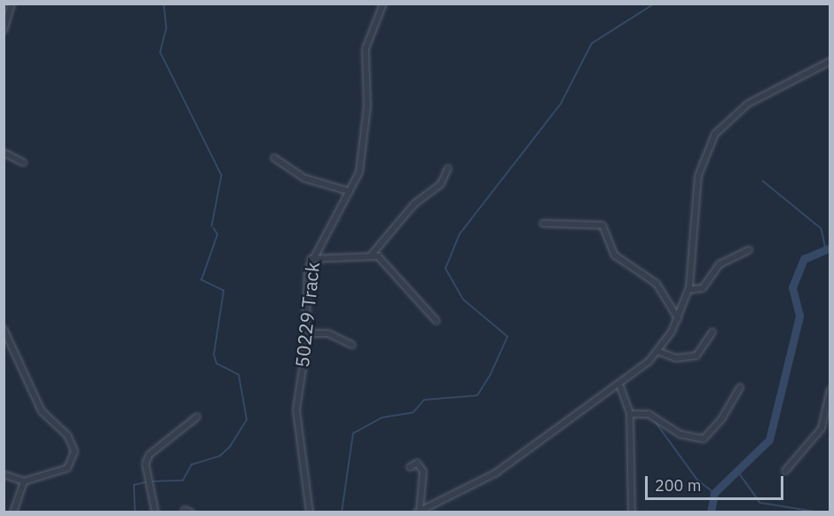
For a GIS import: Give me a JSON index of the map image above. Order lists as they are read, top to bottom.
{
  "streets": {
    "street": ["50229 Track"]
  },
  "scale_bar": "200 m"
}
